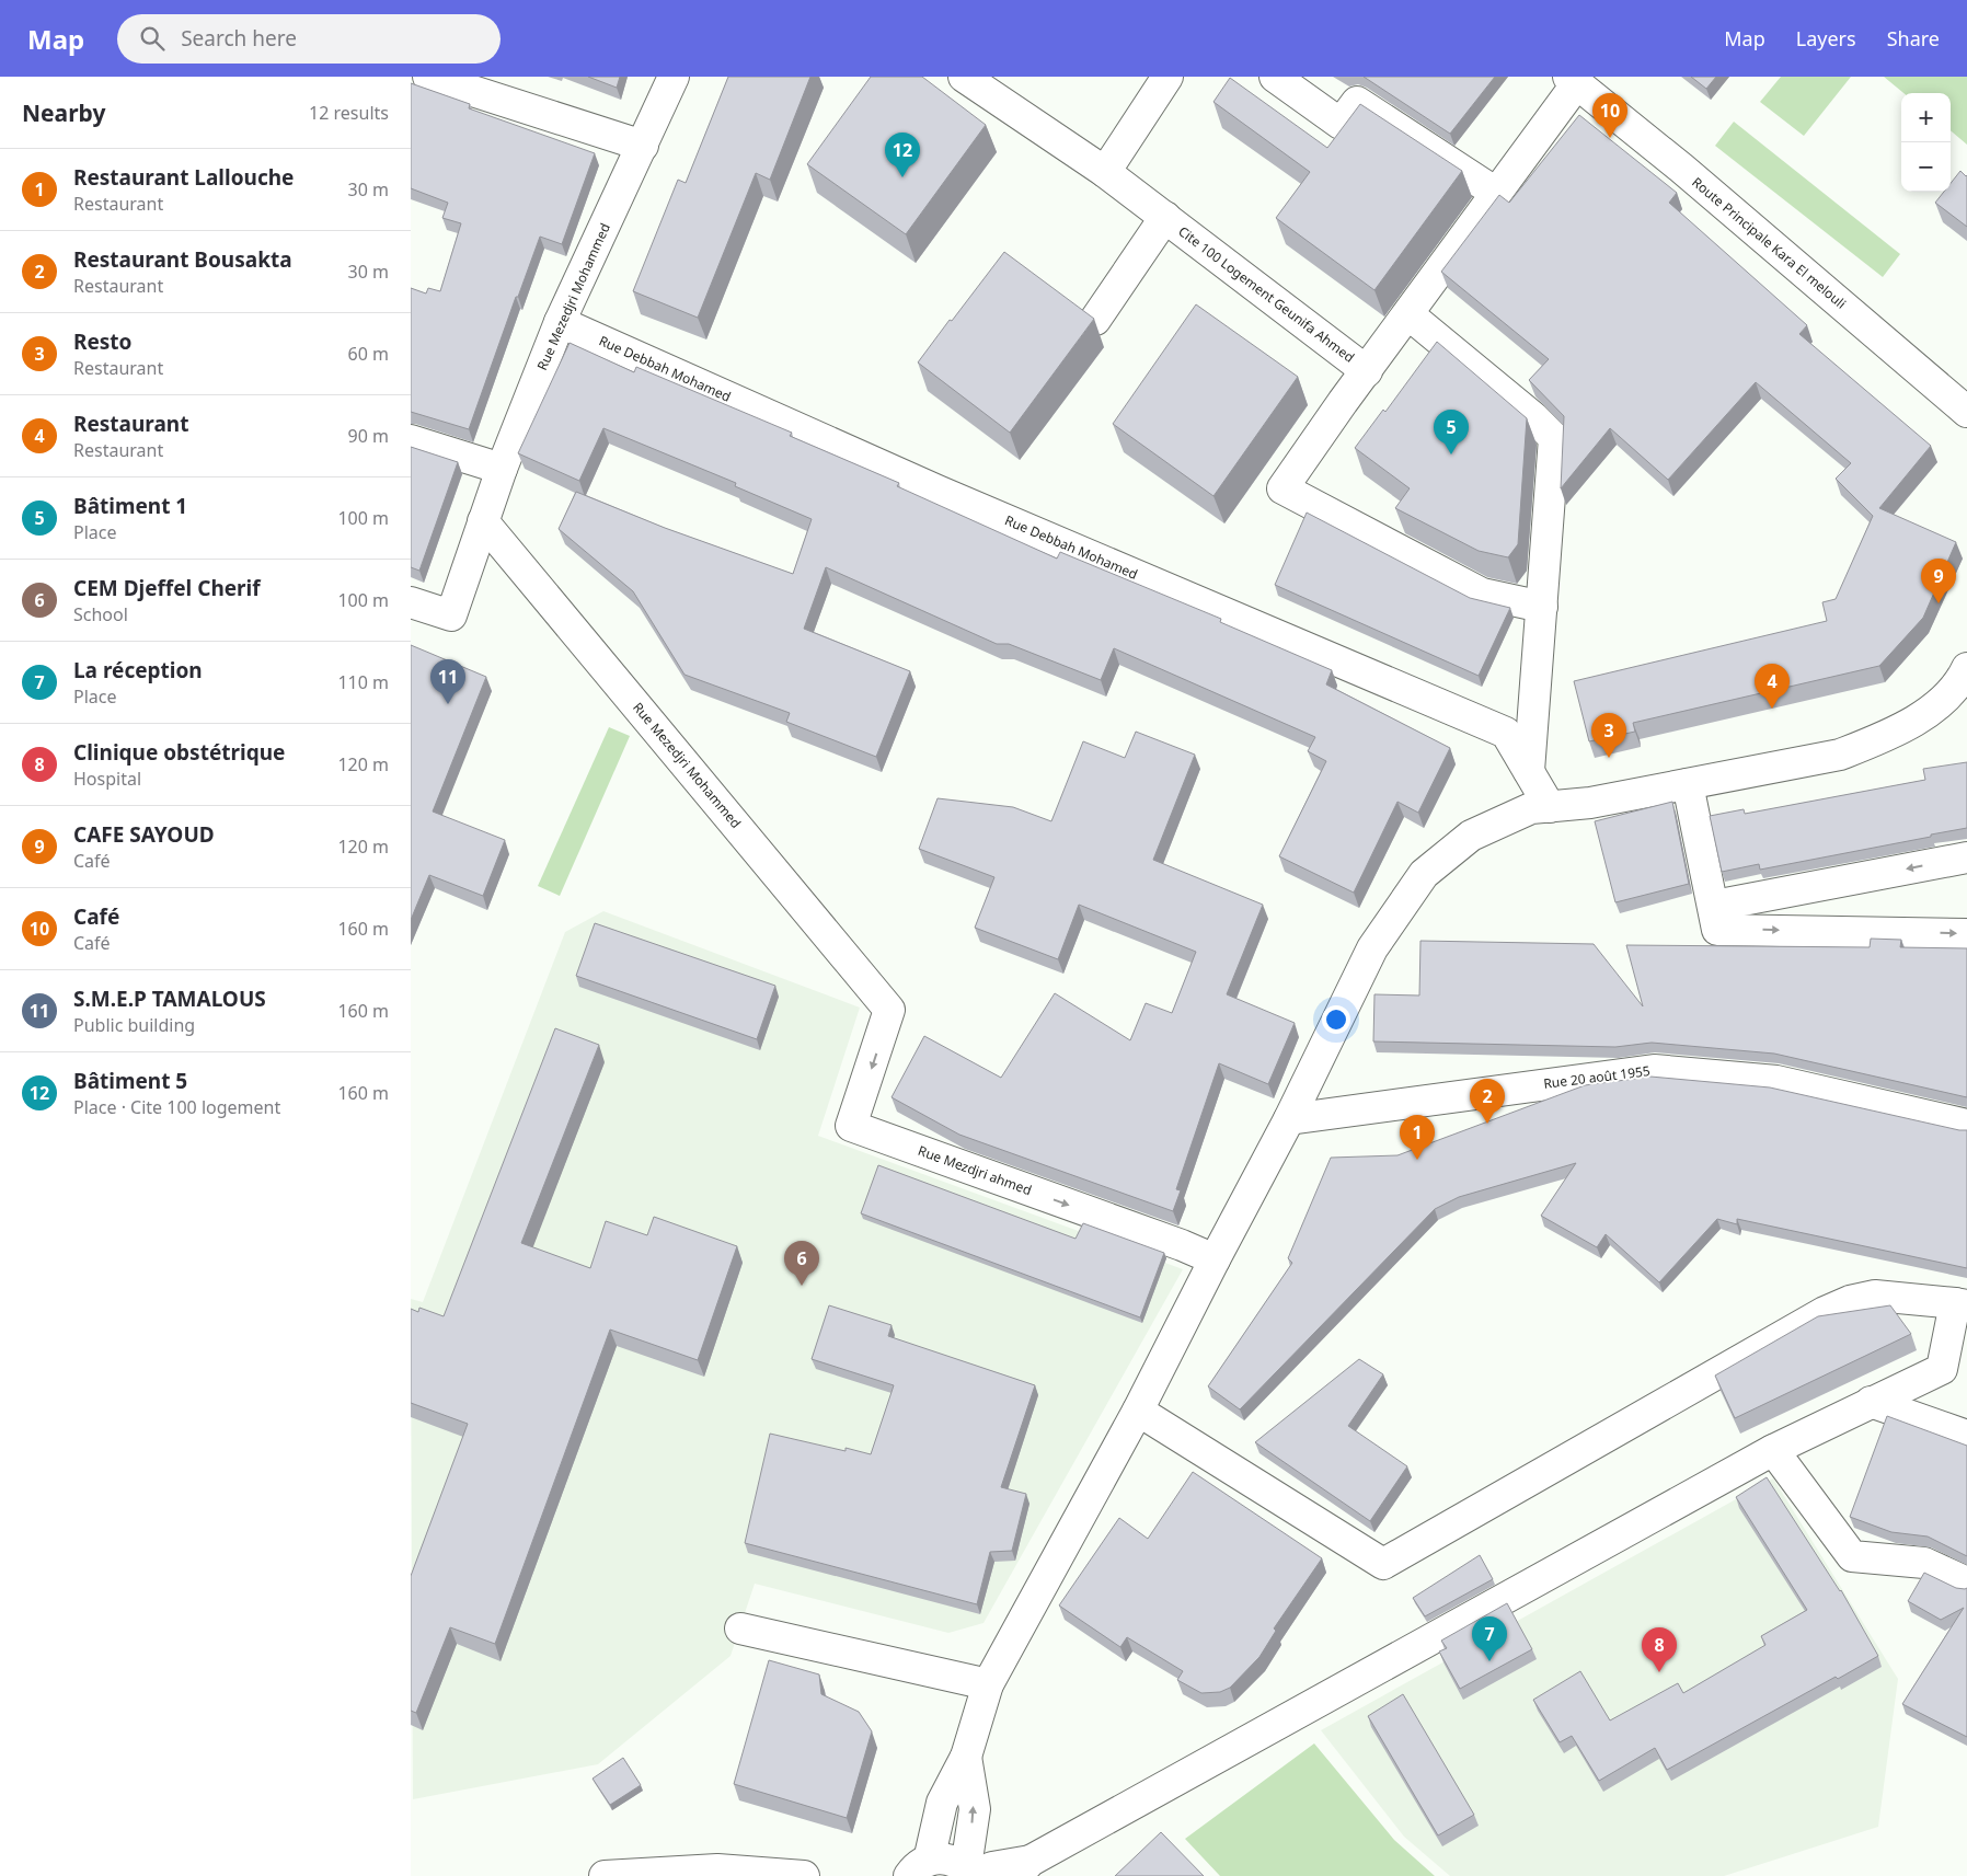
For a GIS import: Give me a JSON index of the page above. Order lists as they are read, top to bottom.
{
  "streets": {
    "street": [
      "Route Principale Kara El melouli",
      "Cite 100 Logement Geunifa Ahmed",
      "Rue Mezedjri Mohammed",
      "Rue Debbah Mohamed",
      "Rue 20 août 1955",
      "Rue Mezdjri ahmed"
    ]
  },
  "crossings": [
    ["Rue Mezedjri Mohammed", "Rue Debbah Mohamed"],
    ["Rue Mezedjri Mohammed", "Rue Mezdjri ahmed"]
  ],
  "one_way": ["Rue Mezdjri ahmed"],
  "page": {
    "header": "Map",
    "search": "Search here",
    "nav": ["Map", "Layers", "Share"],
    "heading": ["Nearby", "12 results"],
    "map_buttons": ["+", "−"],
    "pins": [
      "10",
      "12",
      "5",
      "9",
      "11",
      "4",
      "3",
      "2",
      "1",
      "6",
      "7",
      "8"
    ],
    "list": [
      {
        "mark": "1",
        "name": "Restaurant Lallouche",
        "note": "Restaurant",
        "value": "30 m"
      },
      {
        "mark": "2",
        "name": "Restaurant Bousakta",
        "note": "Restaurant",
        "value": "30 m"
      },
      {
        "mark": "3",
        "name": "Resto",
        "note": "Restaurant",
        "value": "60 m"
      },
      {
        "mark": "4",
        "name": "Restaurant",
        "note": "Restaurant",
        "value": "90 m"
      },
      {
        "mark": "5",
        "name": "Bâtiment 1",
        "note": "Place",
        "value": "100 m"
      },
      {
        "mark": "6",
        "name": "CEM Djeffel Cherif",
        "note": "School",
        "value": "100 m"
      },
      {
        "mark": "7",
        "name": "La réception",
        "note": "Place",
        "value": "110 m"
      },
      {
        "mark": "8",
        "name": "Clinique obstétrique",
        "note": "Hospital",
        "value": "120 m"
      },
      {
        "mark": "9",
        "name": "CAFE SAYOUD",
        "note": "Café",
        "value": "120 m"
      },
      {
        "mark": "10",
        "name": "Café",
        "note": "Café",
        "value": "160 m"
      },
      {
        "mark": "11",
        "name": "S.M.E.P TAMALOUS",
        "note": "Public building",
        "value": "160 m"
      },
      {
        "mark": "12",
        "name": "Bâtiment 5",
        "note": "Place · Cite 100 logement",
        "value": "160 m"
      }
    ]
  }
}
